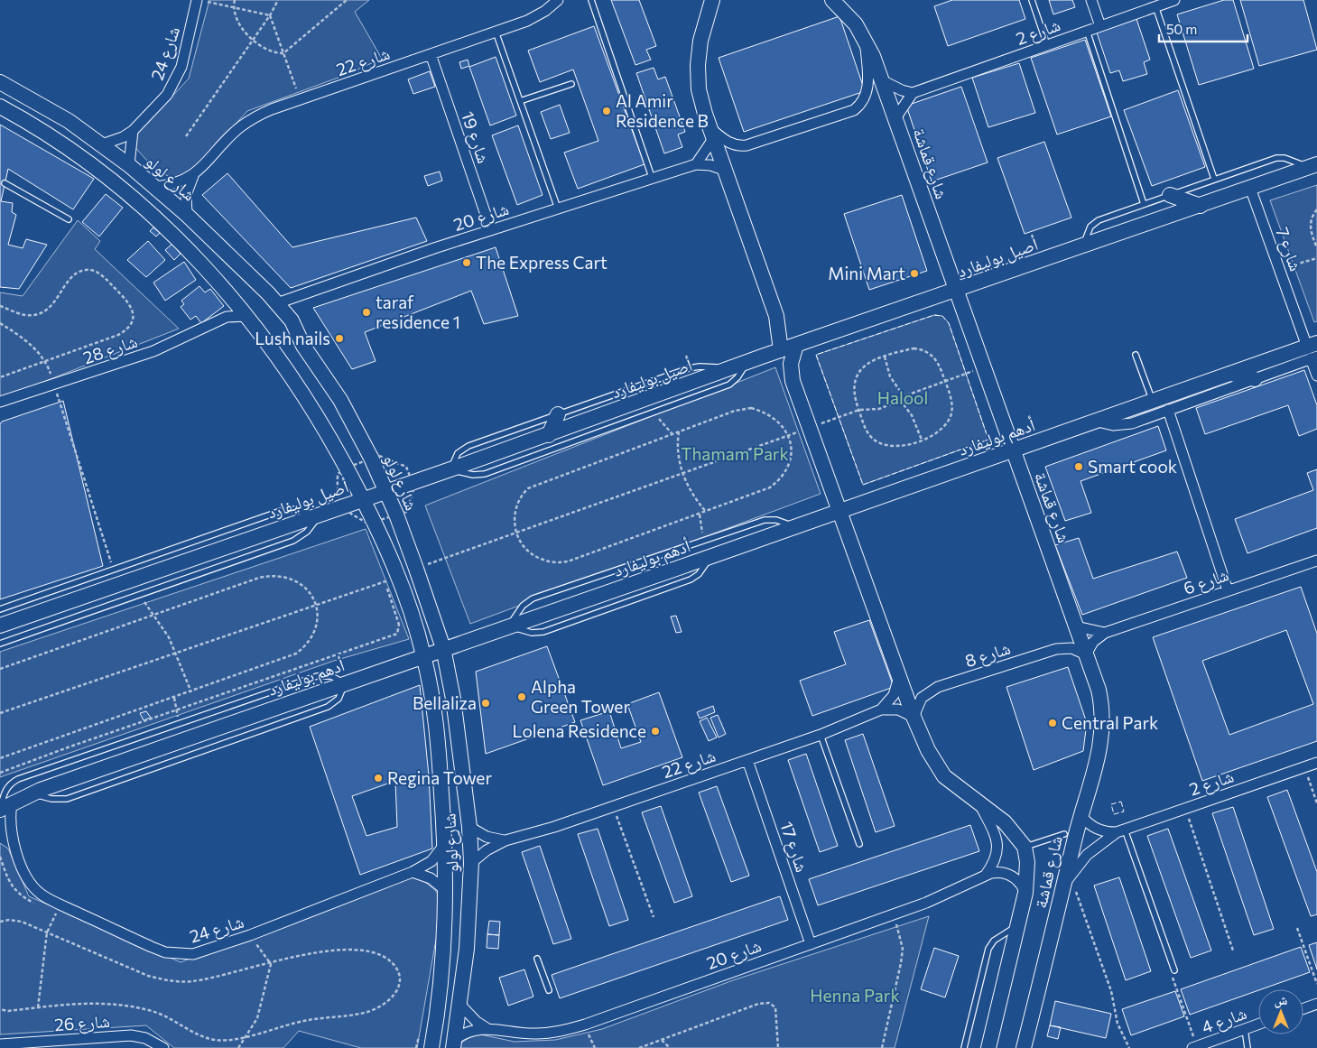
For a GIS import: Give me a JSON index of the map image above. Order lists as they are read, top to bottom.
{
  "streets": {
    "street": [
      "شارع 2",
      "شارع 24",
      "شارع 22",
      "شارع 19",
      "شارع قماشة",
      "شارع لولو",
      "شارع 20",
      "شارع 7",
      "أصيل بوليفارد",
      "شارع 28",
      "أدهم بوليفارد",
      "شارع 6",
      "شارع 8",
      "شارع 17",
      "شارع 4",
      "شارع 26"
    ]
  },
  "crossings": [
    ["شارع 2", "شارع قماشة"],
    ["شارع 24", "شارع لولو"],
    ["شارع 24", "أدهم بوليفارد"],
    ["شارع 22", "شارع 19"],
    ["شارع 22", "شارع قماشة"],
    ["شارع 22", "شارع لولو"],
    ["شارع 22", "شارع 8"],
    ["شارع 22", "شارع 17"],
    ["شارع 19", "شارع 20"],
    ["شارع قماشة", "شارع 20"],
    ["شارع قماشة", "أصيل بوليفارد"],
    ["شارع قماشة", "أدهم بوليفارد"],
    ["شارع قماشة", "شارع 6"],
    ["شارع قماشة", "شارع 8"],
    ["شارع لولو", "شارع 20"],
    ["شارع لولو", "أصيل بوليفارد"],
    ["شارع لولو", "شارع 28"],
    ["شارع لولو", "أدهم بوليفارد"],
    ["شارع 20", "شارع 17"],
    ["شارع 7", "أصيل بوليفارد"],
    ["شارع 7", "أدهم بوليفارد"],
    ["شارع 6", "شارع 8"]
  ],
  "parks": ["Halool", "Thamam Park", "Henna Park"],
  "places": [
    "Al Amir Residence B",
    "The Express Cart",
    "Mini Mart",
    "taraf residence 1",
    "Lush nails",
    "Smart cook",
    "Alpha Green Tower",
    "Bellaliza",
    "Central Park",
    "Lolena Residence",
    "Regina Tower"
  ],
  "scale_bar": "50 m",
  "north": "top"
}
